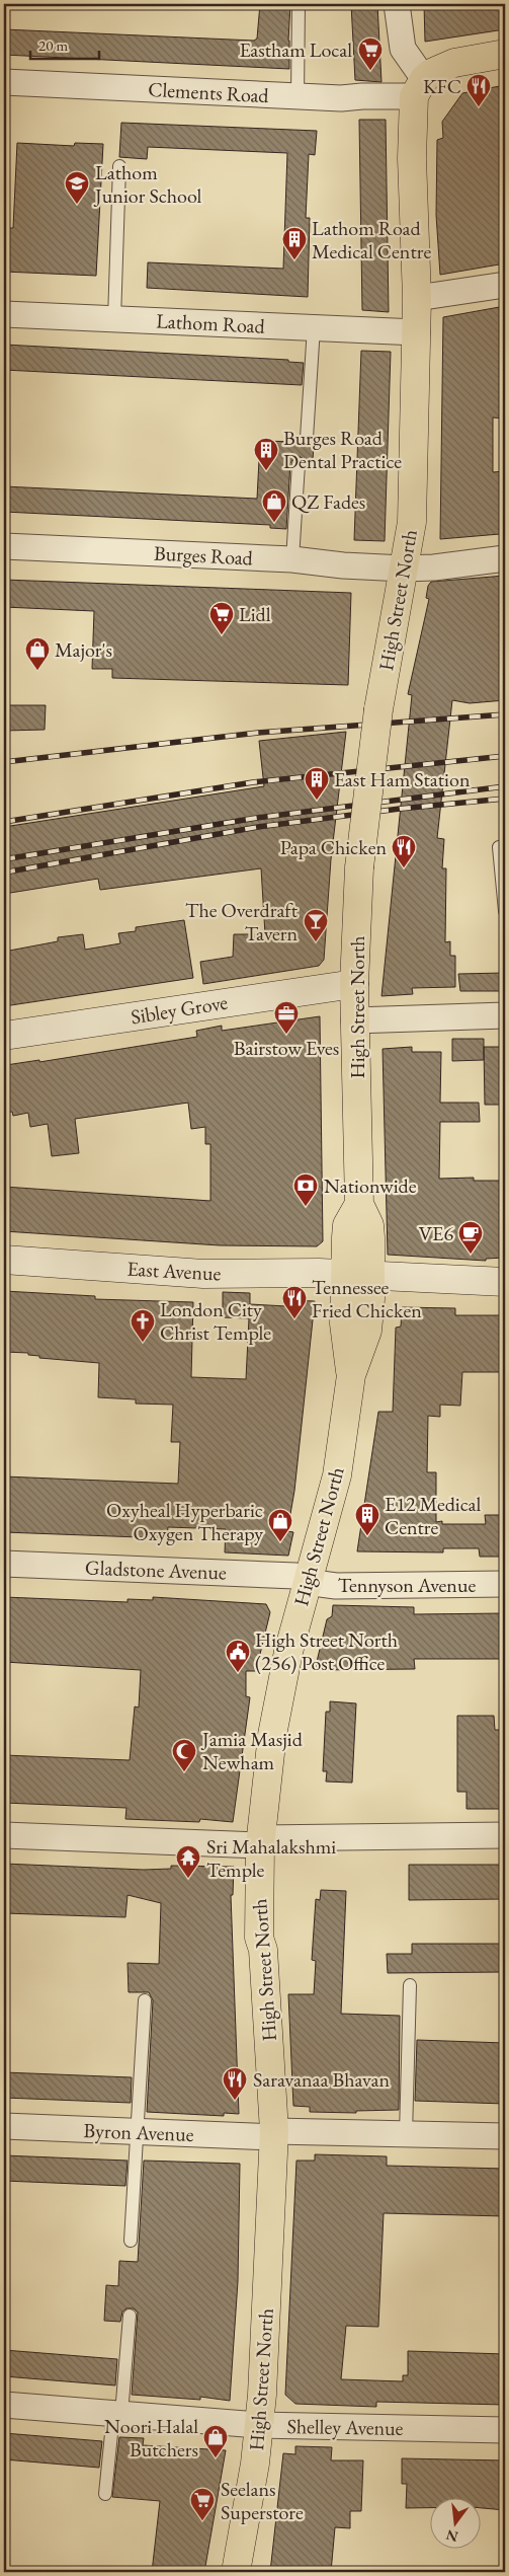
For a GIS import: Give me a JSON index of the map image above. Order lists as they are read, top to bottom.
{
  "streets": {
    "main road": ["High Street North", "Sibley Grove", "East Avenue"],
    "street": [
      "Clements Road",
      "Lathom Road",
      "Burges Road",
      "Gladstone Avenue",
      "Tennyson Avenue",
      "Byron Avenue",
      "Shelley Avenue"
    ]
  },
  "crossings": [
    ["Clements Road", "High Street North"],
    ["Lathom Road", "High Street North"],
    ["Burges Road", "High Street North"],
    ["High Street North", "Sibley Grove"],
    ["High Street North", "East Avenue"],
    ["High Street North", "Gladstone Avenue"],
    ["High Street North", "Tennyson Avenue"],
    ["High Street North", "Byron Avenue"],
    ["High Street North", "Shelley Avenue"],
    ["Gladstone Avenue", "Tennyson Avenue"]
  ],
  "places": {
    "supermarket": ["Eastham Local", "Lidl", "Seelans Superstore"],
    "restaurant": [
      "KFC",
      "Papa Chicken",
      "Tennessee Fried Chicken",
      "Saravanaa Bhavan"
    ],
    "school or university": ["Lathom Junior School"],
    "building": [
      "Lathom Road Medical Centre",
      "Burges Road Dental Practice",
      "East Ham Station",
      "E12 Medical Centre"
    ],
    "shop": [
      "QZ Fades",
      "Major's",
      "Oxyheal Hyperbaric Oxygen Therapy",
      "Noori Halal Butchers"
    ],
    "bar": ["The Overdraft Tavern"],
    "office": ["Bairstow Eves"],
    "bank": ["Nationwide"],
    "cafe": ["VE6"],
    "church": ["London City Christ Temple"],
    "public building": ["High Street North (256) Post Office"],
    "mosque": ["Jamia Masjid Newham"],
    "temple": ["Sri Mahalakshmi Temple"]
  },
  "scale_bar": "20 m",
  "north": "bottom"
}
